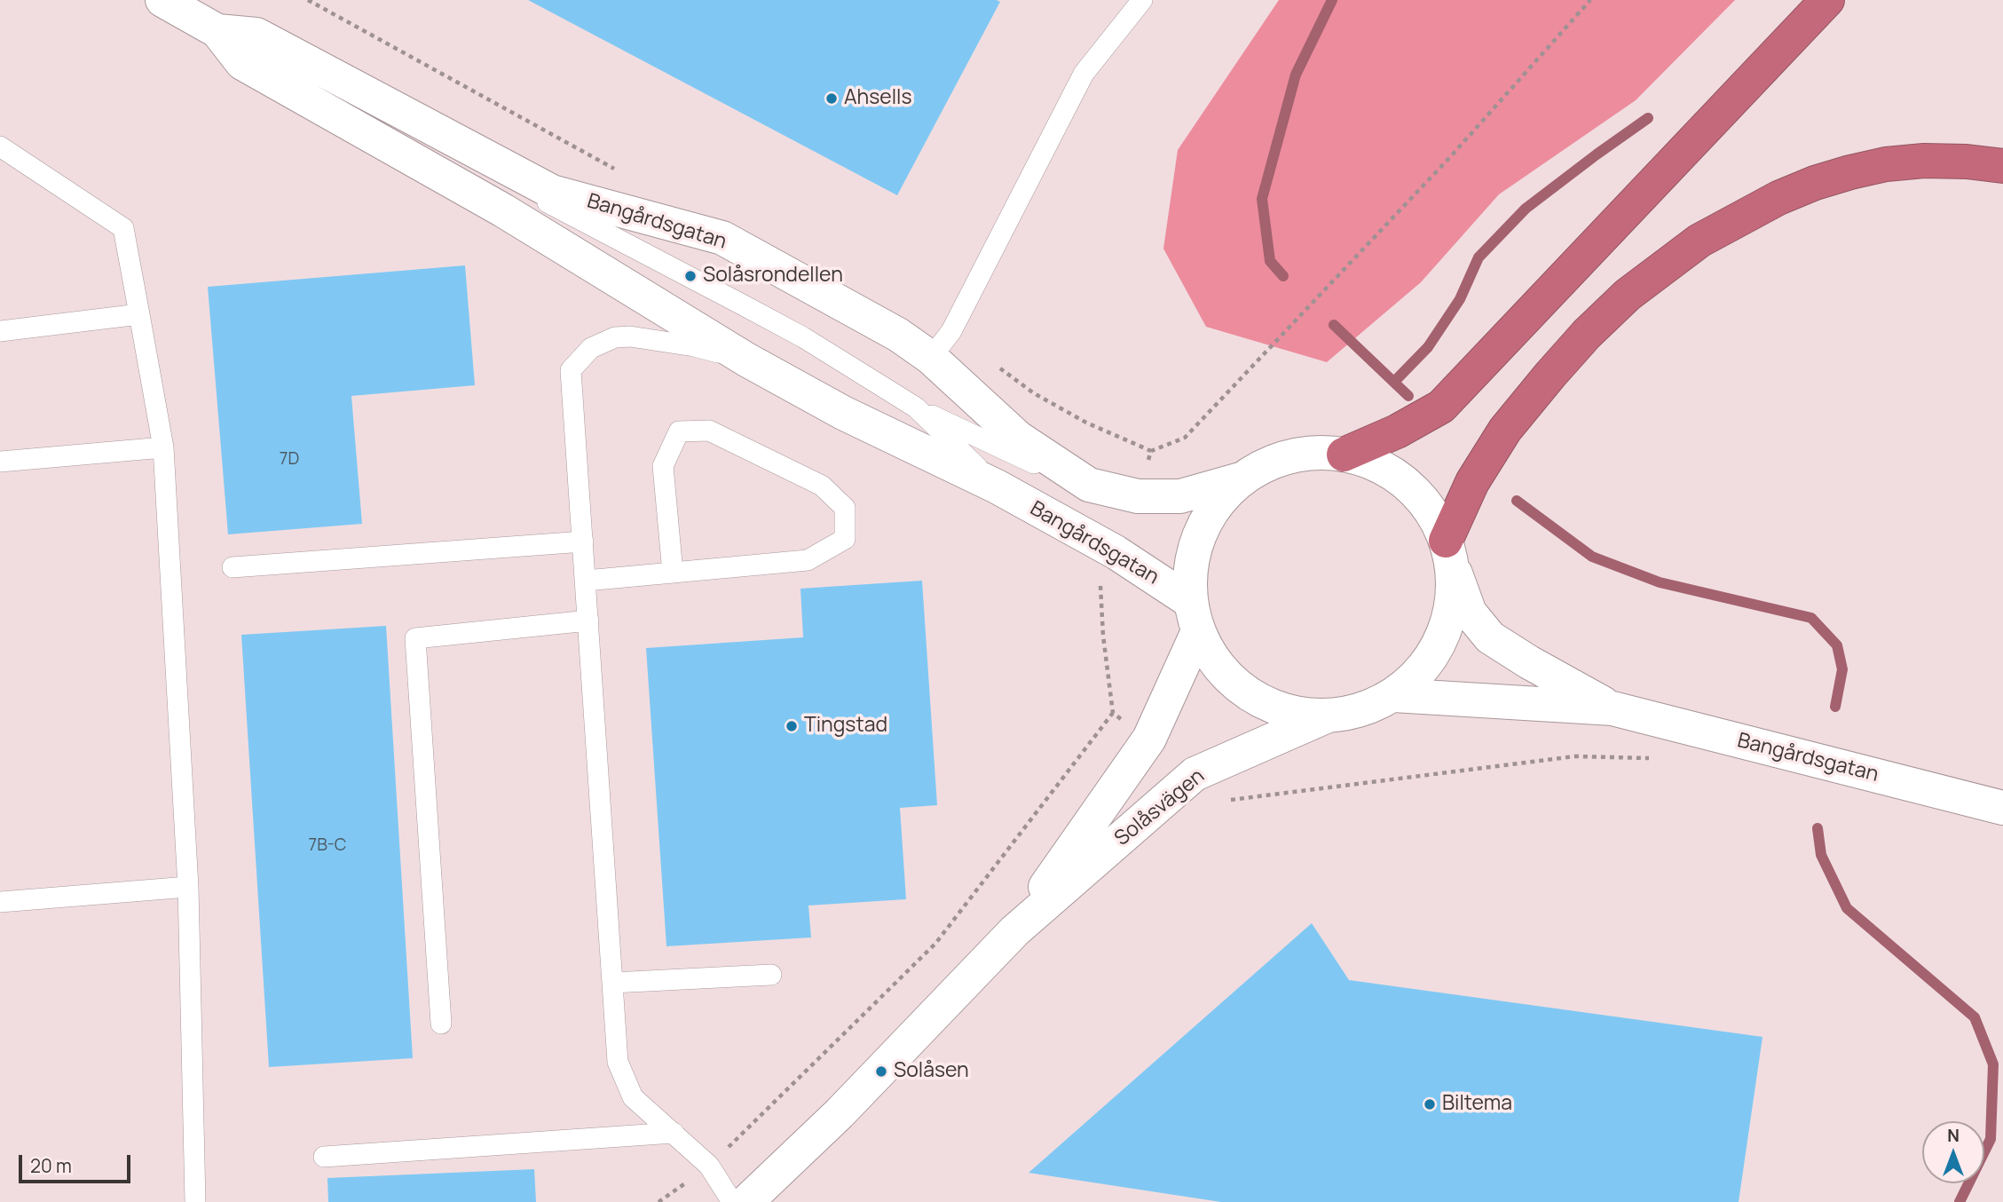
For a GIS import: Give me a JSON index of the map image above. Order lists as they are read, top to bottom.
{
  "streets": {
    "main road": ["Bangårdsgatan", "Solåsvägen"]
  },
  "crossings": [
    ["Bangårdsgatan", "Solåsvägen"]
  ],
  "places": [
    "Ahsells",
    "Solåsrondellen",
    "Tingstad",
    "Solåsen",
    "Biltema"
  ],
  "house_numbers": ["7D", "7B-C"],
  "scale_bar": "20 m",
  "north": "top"
}
